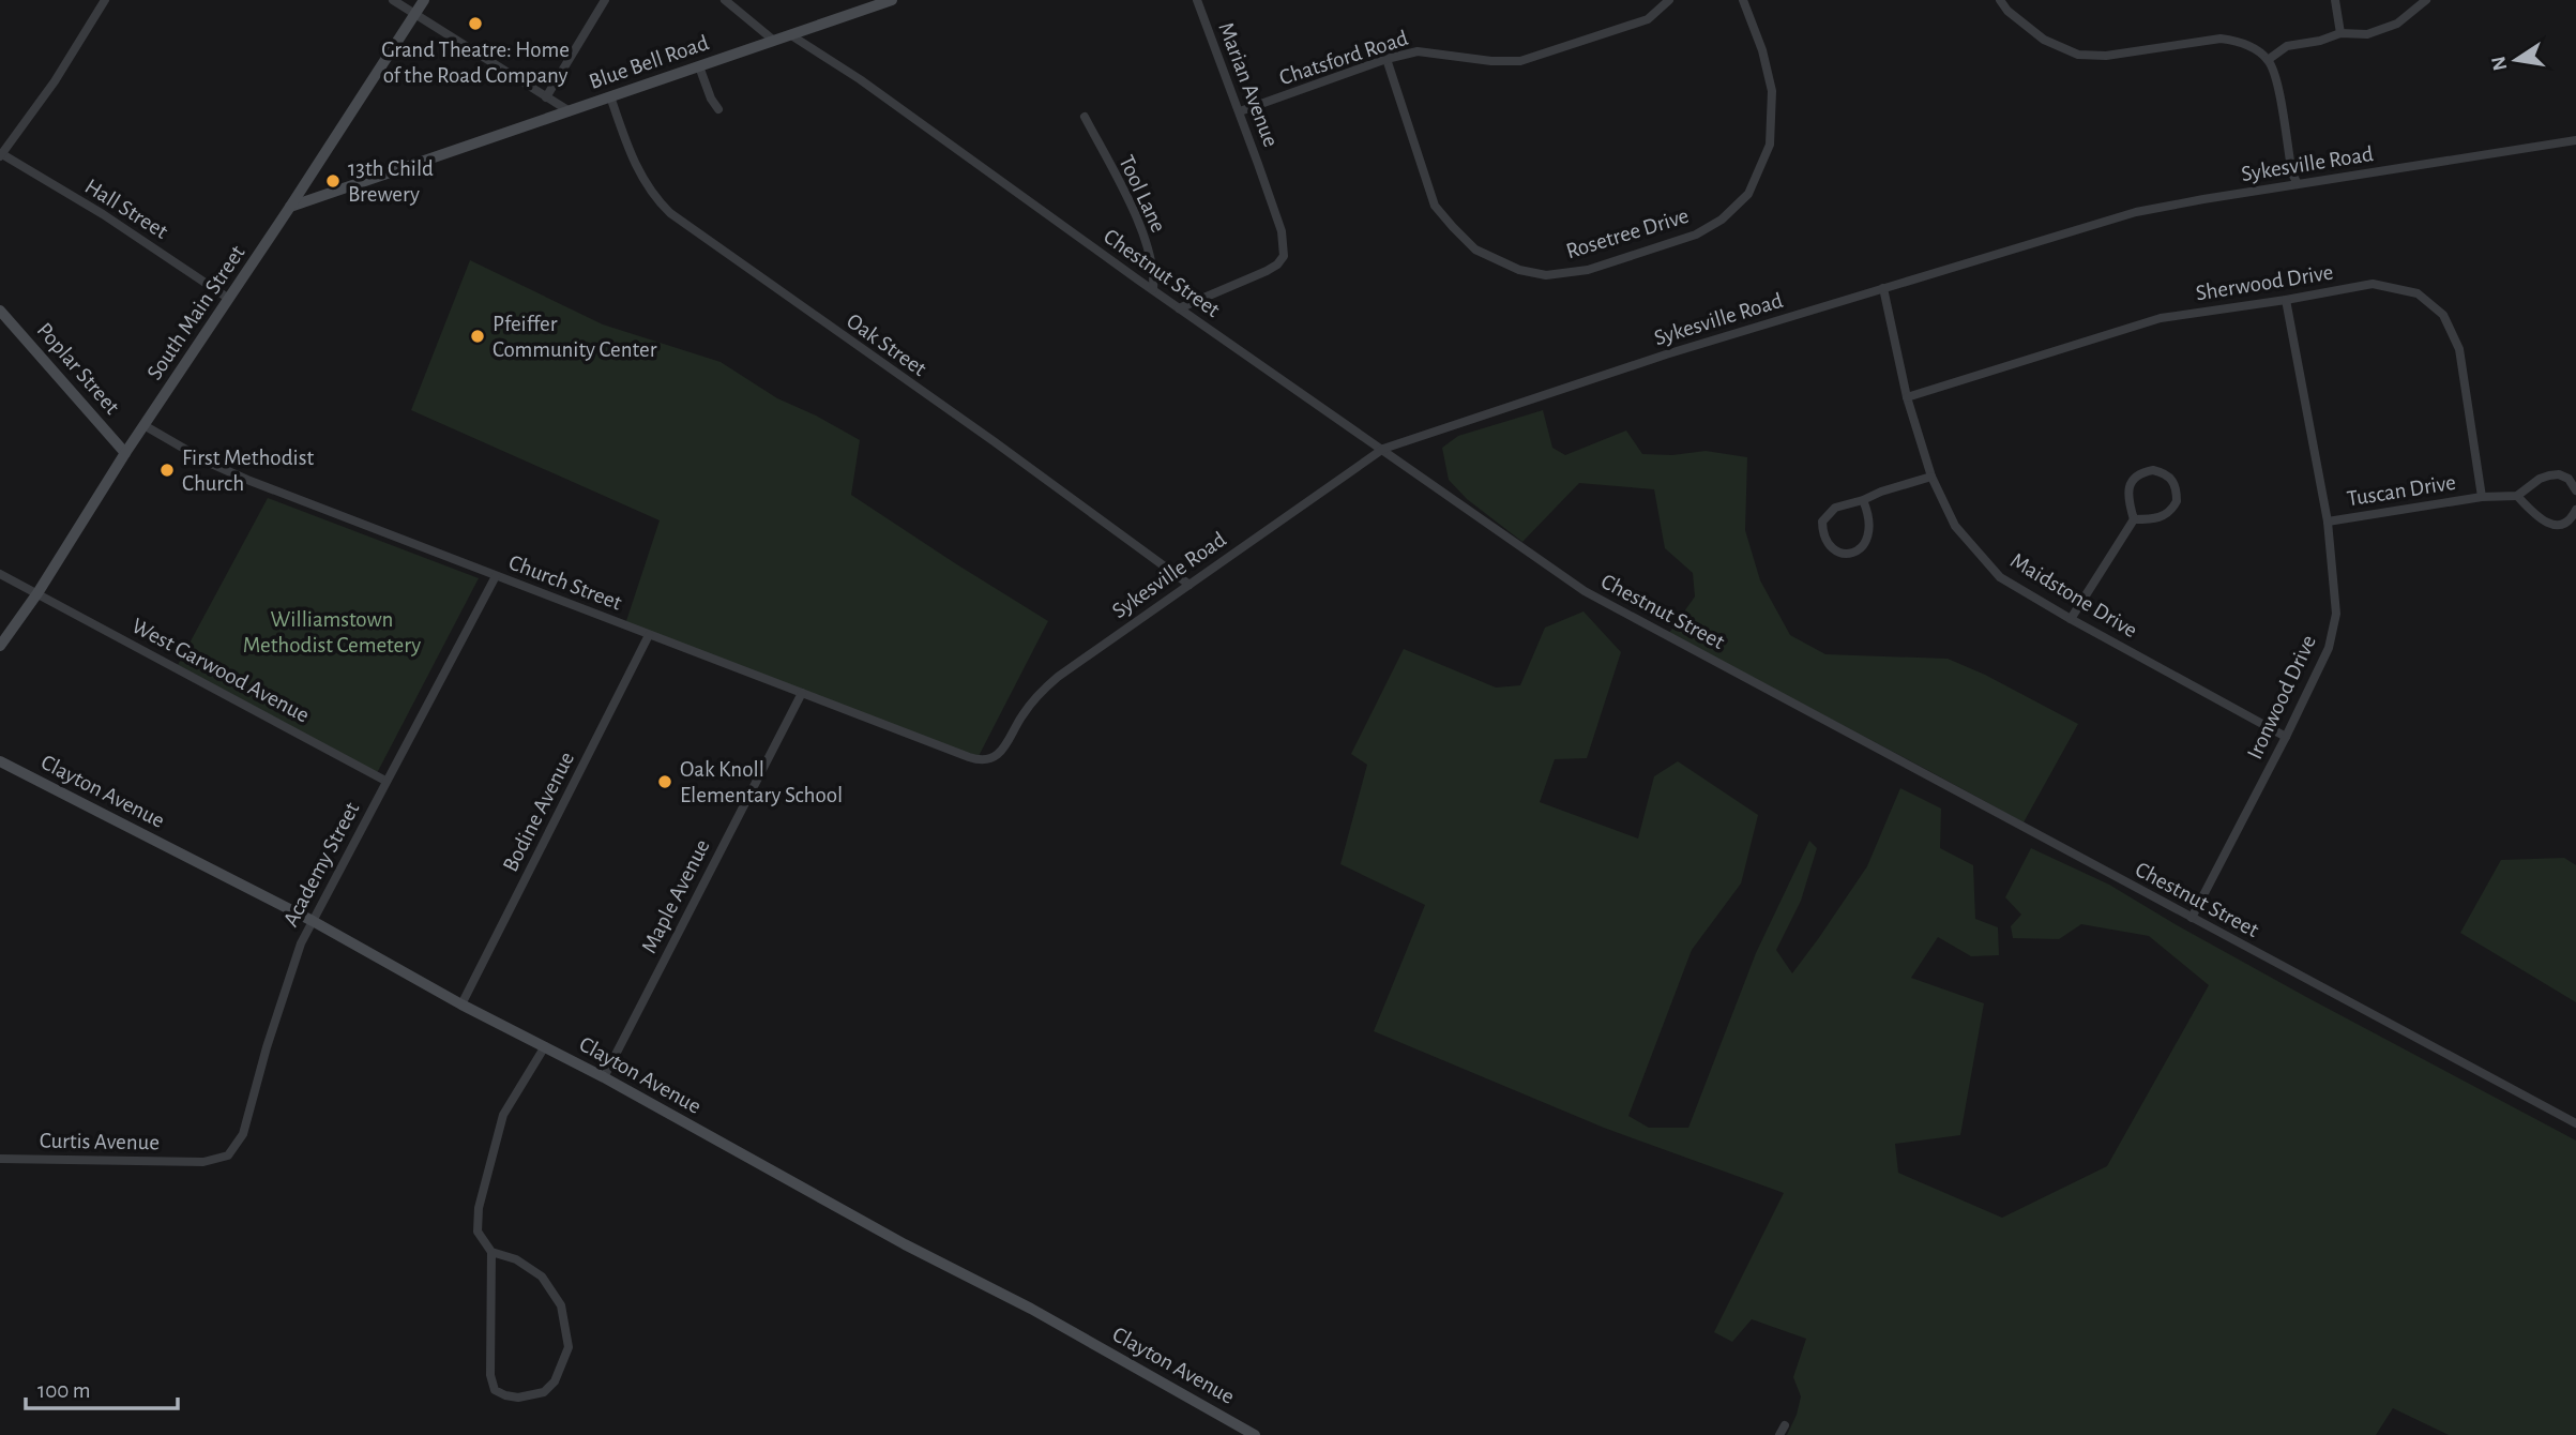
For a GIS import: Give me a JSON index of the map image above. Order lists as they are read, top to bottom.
{
  "streets": {
    "main road": [
      "Blue Bell Road",
      "South Main Street",
      "Poplar Street",
      "Clayton Avenue"
    ],
    "street": [
      "Chatsford Road",
      "Marian Avenue",
      "Sykesville Road",
      "Tool Lane",
      "Hall Street",
      "Rosetree Drive",
      "Chestnut Street",
      "Sherwood Drive",
      "Oak Street",
      "Tuscan Drive",
      "Church Street",
      "Maidstone Drive",
      "West Garwood Avenue",
      "Ironwood Drive",
      "Bodine Avenue",
      "Academy Street",
      "Maple Avenue",
      "Curtis Avenue"
    ]
  },
  "crossings": [
    ["Chatsford Road", "Marian Avenue"],
    ["Chatsford Road", "Rosetree Drive"],
    ["Blue Bell Road", "Chestnut Street"],
    ["Blue Bell Road", "South Main Street"],
    ["Blue Bell Road", "Oak Street"],
    ["Marian Avenue", "Chestnut Street"],
    ["Sykesville Road", "Chestnut Street"],
    ["Sykesville Road", "Oak Street"],
    ["Sykesville Road", "Church Street"],
    ["Sykesville Road", "Maidstone Drive"],
    ["Tool Lane", "Chestnut Street"],
    ["Hall Street", "South Main Street"],
    ["Chestnut Street", "Ironwood Drive"],
    ["Sherwood Drive", "Tuscan Drive"],
    ["Sherwood Drive", "Maidstone Drive"],
    ["Sherwood Drive", "Ironwood Drive"],
    ["South Main Street", "Poplar Street"],
    ["South Main Street", "Church Street"],
    ["South Main Street", "West Garwood Avenue"],
    ["Tuscan Drive", "Ironwood Drive"],
    ["Church Street", "Bodine Avenue"],
    ["Church Street", "Academy Street"],
    ["Church Street", "Maple Avenue"],
    ["Maidstone Drive", "Ironwood Drive"],
    ["West Garwood Avenue", "Academy Street"],
    ["Clayton Avenue", "Bodine Avenue"],
    ["Clayton Avenue", "Academy Street"],
    ["Clayton Avenue", "Maple Avenue"],
    ["Academy Street", "Curtis Avenue"]
  ],
  "parks": ["Williamstown Methodist Cemetery"],
  "places": [
    "Grand Theatre: Home of the Road Company",
    "13th Child Brewery",
    "Pfeiffer Community Center",
    "First Methodist Church",
    "Oak Knoll Elementary School"
  ],
  "scale_bar": "100 m",
  "north": "left"
}
